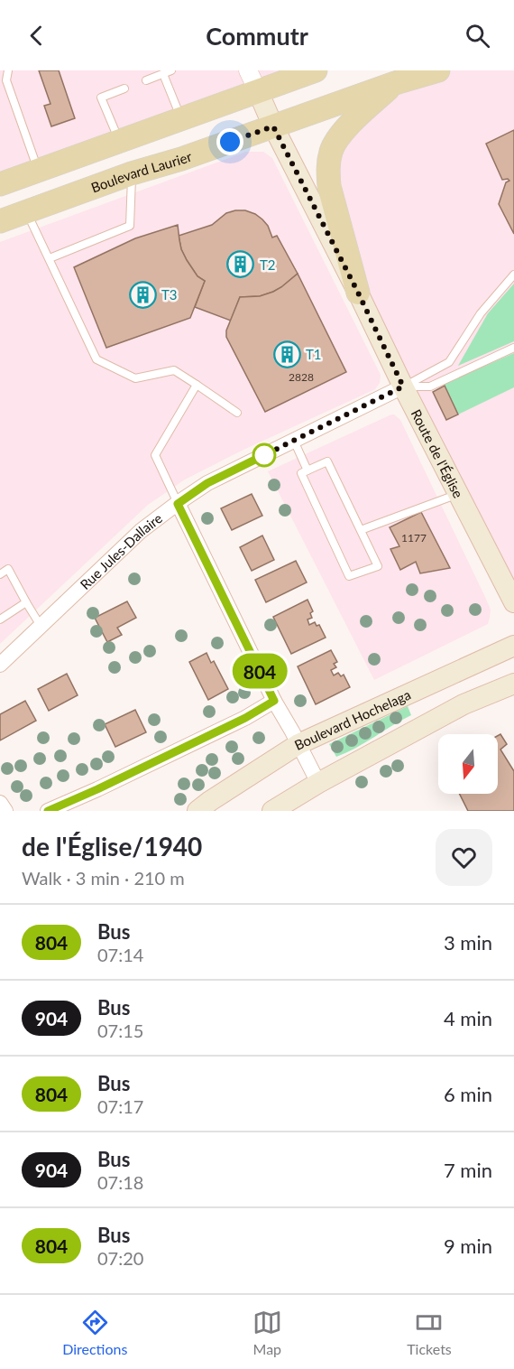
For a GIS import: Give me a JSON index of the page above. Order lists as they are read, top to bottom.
{
  "streets": {
    "main road": ["Boulevard Laurier", "Route de l'Église", "Boulevard Hochelaga"],
    "street": ["Rue Jules-Dallaire"]
  },
  "crossings": [
    ["Boulevard Laurier", "Route de l'Église"],
    ["Route de l'Église", "Rue Jules-Dallaire"]
  ],
  "places": {
    "building": ["T2", "T3", "T1"]
  },
  "lines": ["bus line 804"],
  "house_numbers": ["2828", "1177"],
  "north": "bottom",
  "page": {
    "header": "Commutr",
    "on_map": "804",
    "heading": ["de l'Église/1940", "Walk · 3 min · 210 m"],
    "list": [
      {
        "mark": "804",
        "name": "Bus",
        "note": "07:14",
        "value": "3 min"
      },
      {
        "mark": "904",
        "name": "Bus",
        "note": "07:15",
        "value": "4 min"
      },
      {
        "mark": "804",
        "name": "Bus",
        "note": "07:17",
        "value": "6 min"
      },
      {
        "mark": "904",
        "name": "Bus",
        "note": "07:18",
        "value": "7 min"
      },
      {
        "mark": "804",
        "name": "Bus",
        "note": "07:20",
        "value": "9 min"
      }
    ],
    "tabs": ["Directions", "Map", "Tickets"]
  }
}
